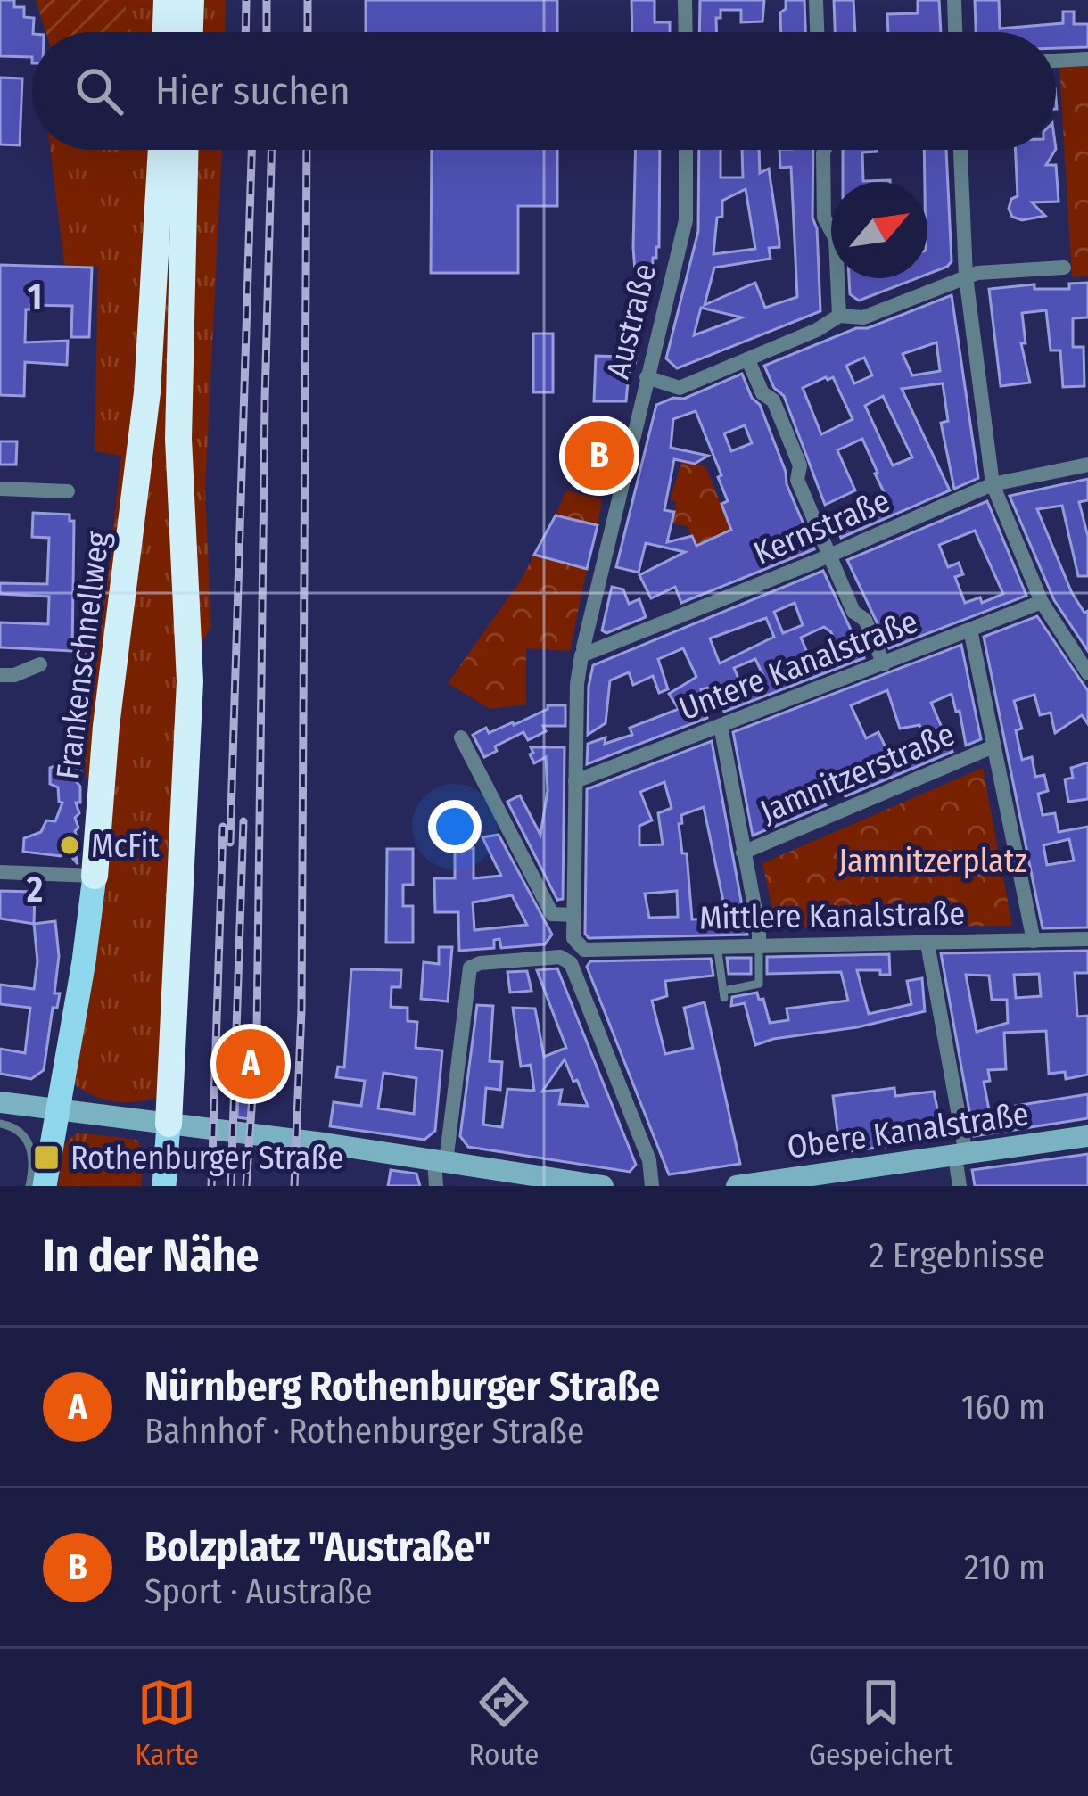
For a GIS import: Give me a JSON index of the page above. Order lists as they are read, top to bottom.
{
  "streets": {
    "highway": ["Frankenschnellweg"],
    "main road": ["Obere Kanalstraße"],
    "street": [
      "Austraße",
      "Kernstraße",
      "Untere Kanalstraße",
      "Jamnitzerstraße",
      "Mittlere Kanalstraße"
    ]
  },
  "crossings": [
    ["Austraße", "Kernstraße"],
    ["Austraße", "Untere Kanalstraße"],
    ["Austraße", "Mittlere Kanalstraße"]
  ],
  "parks": ["Jamnitzerplatz"],
  "places": {
    "other": ["McFit"],
    "transit": ["Rothenburger Straße"]
  },
  "north": "top right",
  "page": {
    "search": "Hier suchen",
    "pins": ["B", "A"],
    "heading": ["In der Nähe", "2 Ergebnisse"],
    "list": [
      {
        "mark": "A",
        "name": "Nürnberg Rothenburger Straße",
        "note": "Bahnhof · Rothenburger Straße",
        "value": "160 m"
      },
      {
        "mark": "B",
        "name": "Bolzplatz \"Austraße\"",
        "note": "Sport · Austraße",
        "value": "210 m"
      }
    ],
    "nav": ["Karte", "Route", "Gespeichert"]
  },
  "grid": {
    "rows": ["1", "2"]
  }
}
